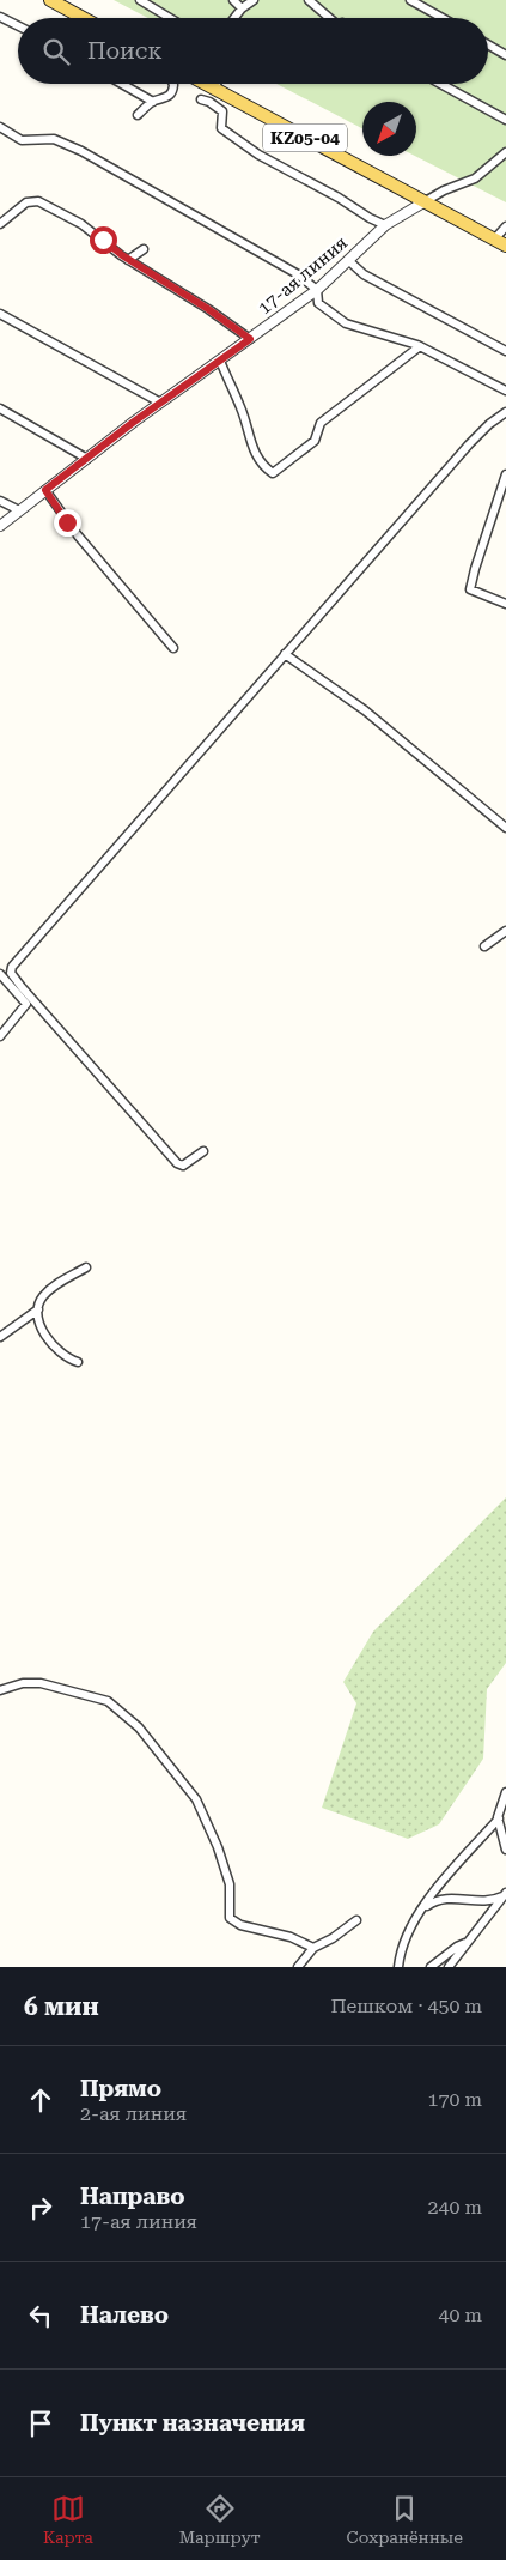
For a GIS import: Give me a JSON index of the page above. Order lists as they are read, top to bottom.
{
  "streets": {
    "main road": ["KZ05-04"],
    "street": ["17-ая линия"]
  },
  "crossings": [
    ["KZ05-04", "17-ая линия"]
  ],
  "north": "bottom left",
  "page": {
    "search": "Поиск",
    "heading": ["6 мин", "Пешком · 450 m"],
    "list": [
      ["Прямо", "2-ая линия", "170 m"],
      ["Направо", "17-ая линия", "240 m"],
      ["Налево", "40 m"],
      "Пункт назначения"
    ],
    "nav": ["Карта", "Маршрут", "Сохранённые"]
  }
}
